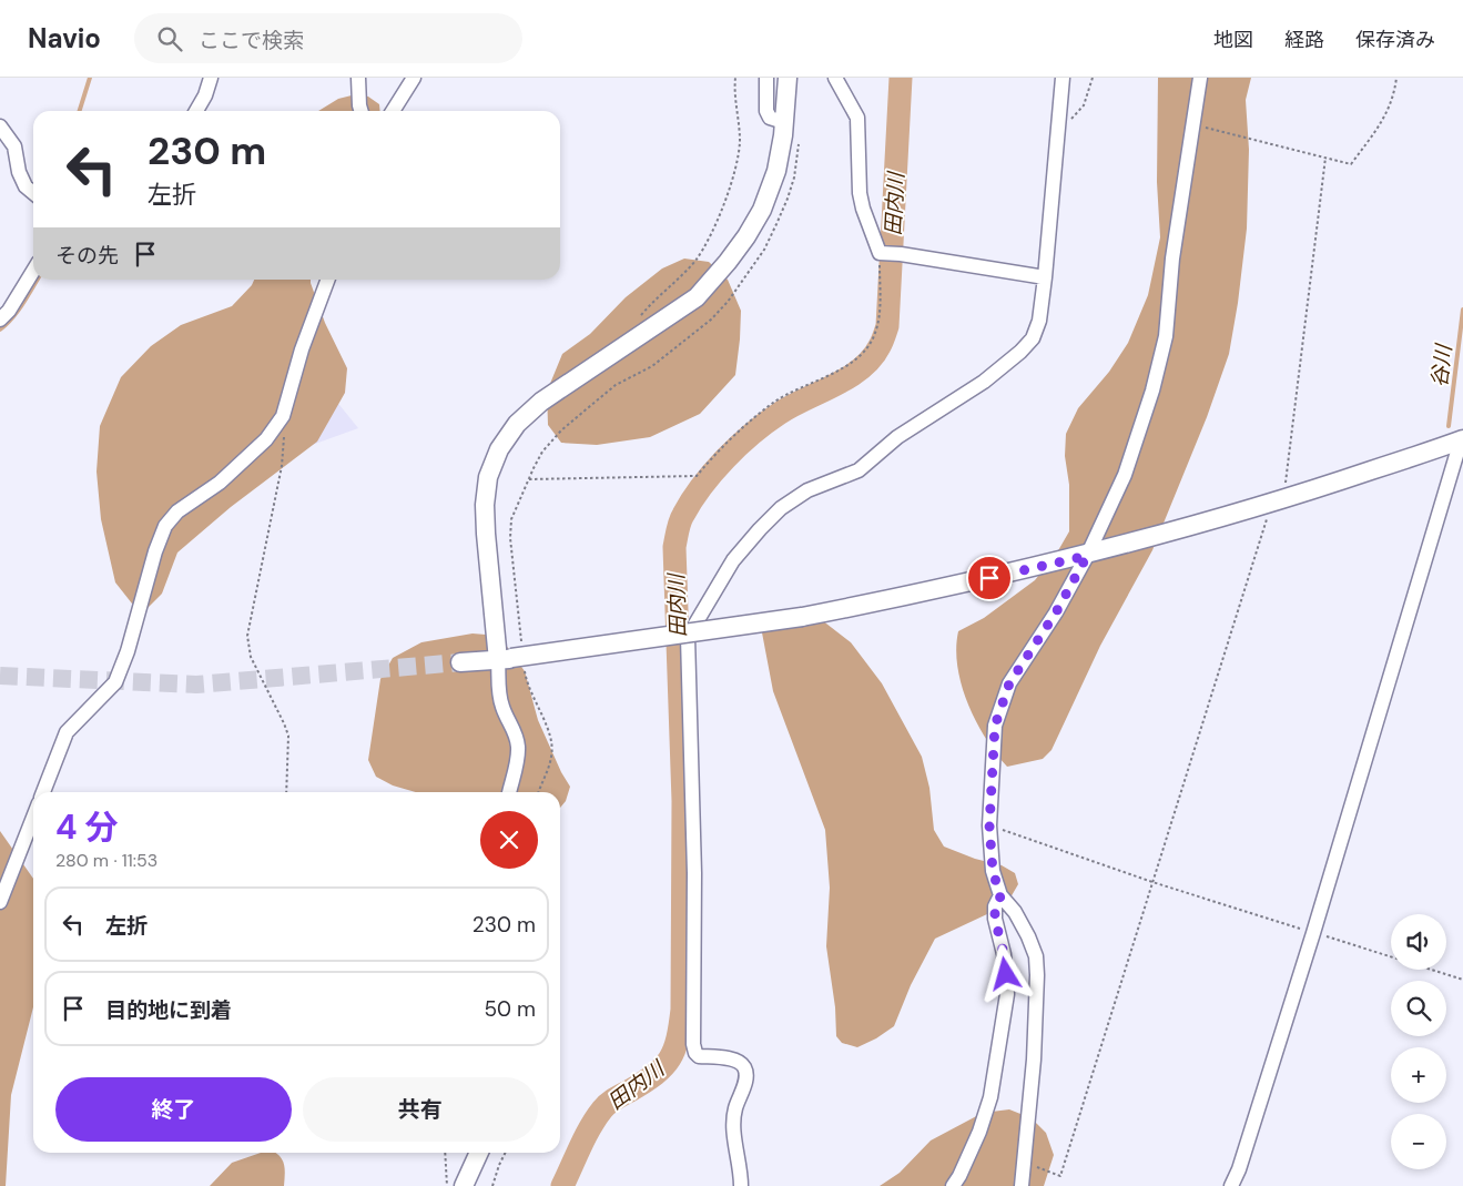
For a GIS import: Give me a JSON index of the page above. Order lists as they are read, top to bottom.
{
  "water": ["田内川", "谷川"],
  "page": {
    "header": "Navio",
    "search": "ここで検索",
    "nav": ["地図", "経路", "保存済み"],
    "turn": ["230 m", "左折"],
    "then": "その先",
    "heading": ["4 分", "280 m · 11:53"],
    "list": [
      {
        "name": "左折",
        "value": "230 m"
      },
      {
        "name": "目的地に到着",
        "value": "50 m"
      }
    ],
    "map_buttons": ["+", "−"],
    "buttons": ["終了", "共有"]
  }
}
